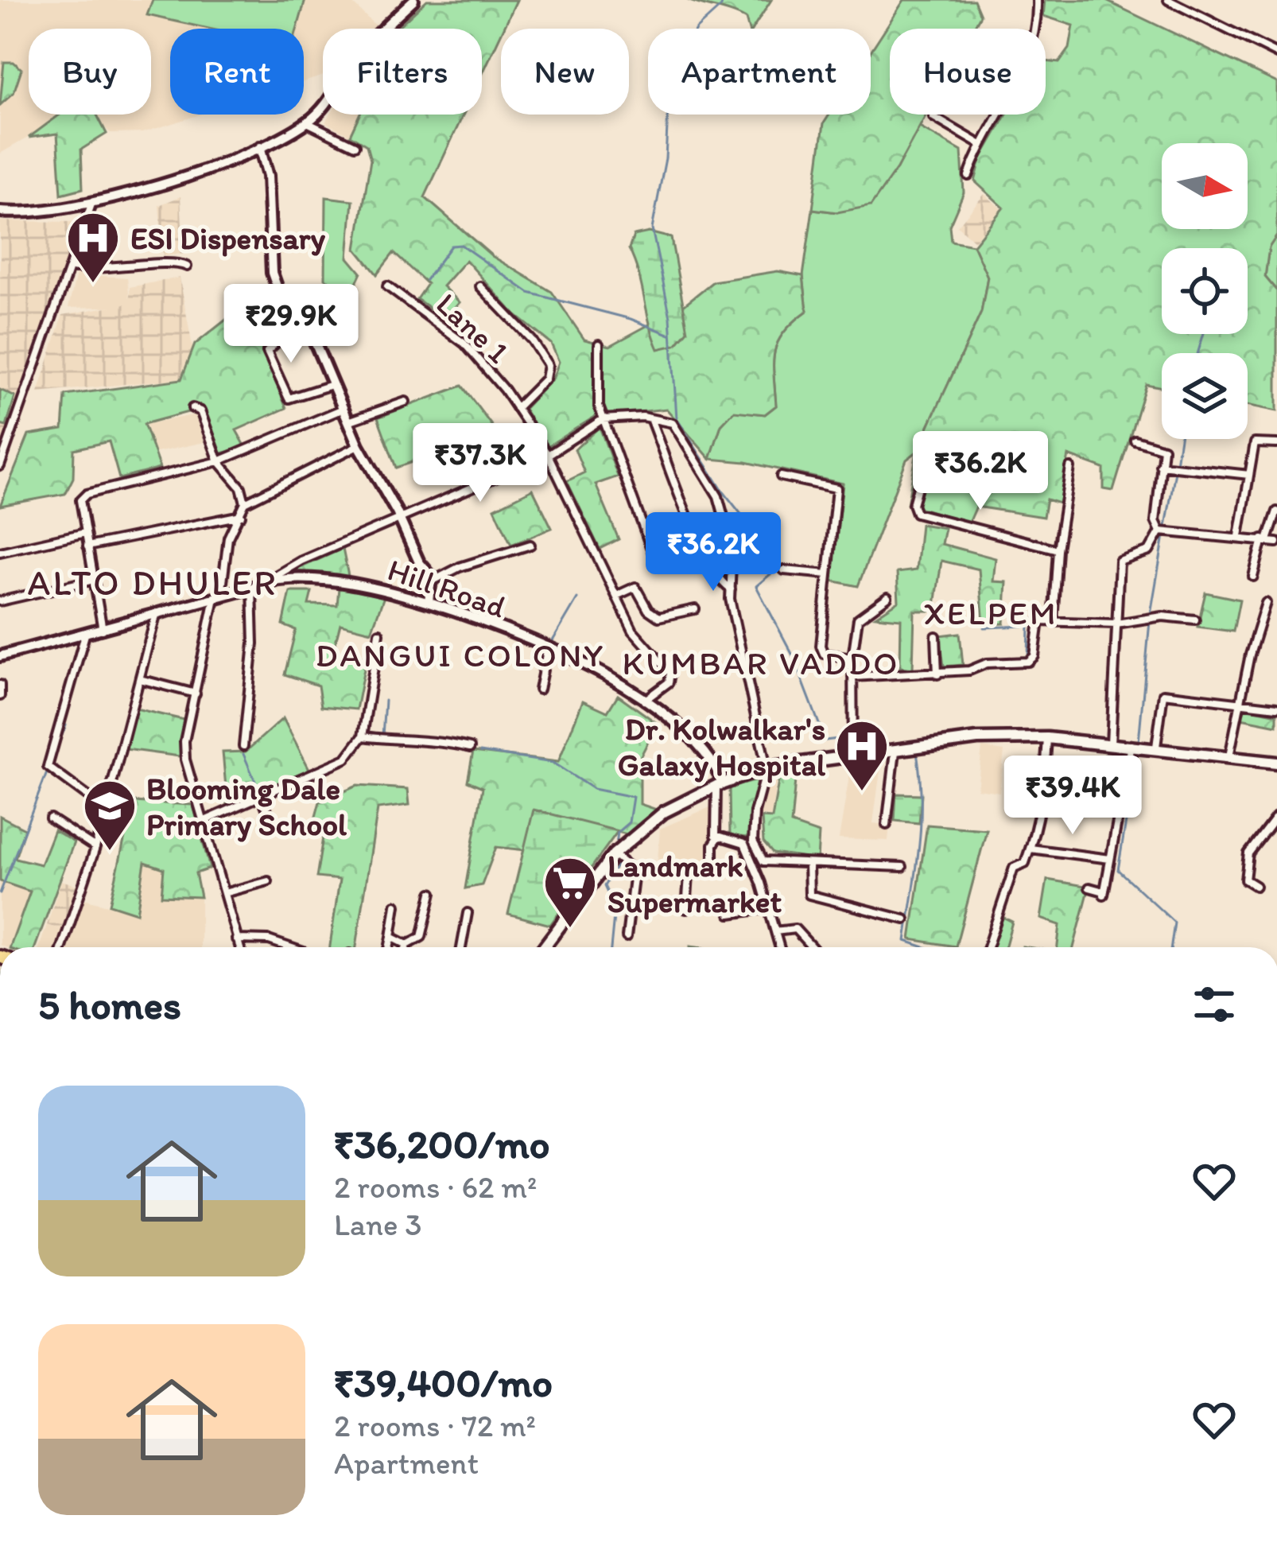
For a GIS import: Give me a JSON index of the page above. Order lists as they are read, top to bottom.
{
  "streets": {
    "street": ["Lane 1", "Hill Road"]
  },
  "crossings": [
    ["Lane 1", "Hill Road"]
  ],
  "districts": [
    "ALTO DHULER",
    "XELPEM",
    "DANGUI COLONY",
    "KUMBAR VADDO"
  ],
  "places": {
    "hospital": ["ESI Dispensary", "Dr. Kolwalkar's Galaxy Hospital"],
    "school or university": ["Blooming Dale Primary School"],
    "supermarket": ["Landmark Supermarket"]
  },
  "north": "right",
  "page": {
    "chip": [
      "Buy",
      "Rent",
      "Filters",
      "New",
      "Apartment",
      "House"
    ],
    "price": [
      "₹29.9K",
      "₹37.3K",
      "₹36.2K",
      "₹36.2K",
      "₹39.4K"
    ],
    "heading": "5 homes",
    "list": [
      {
        "name": "₹36,200/mo",
        "note": "2 rooms · 62 m² · Lane 3"
      },
      {
        "name": "₹39,400/mo",
        "note": "2 rooms · 72 m² · Apartment"
      }
    ]
  }
}
